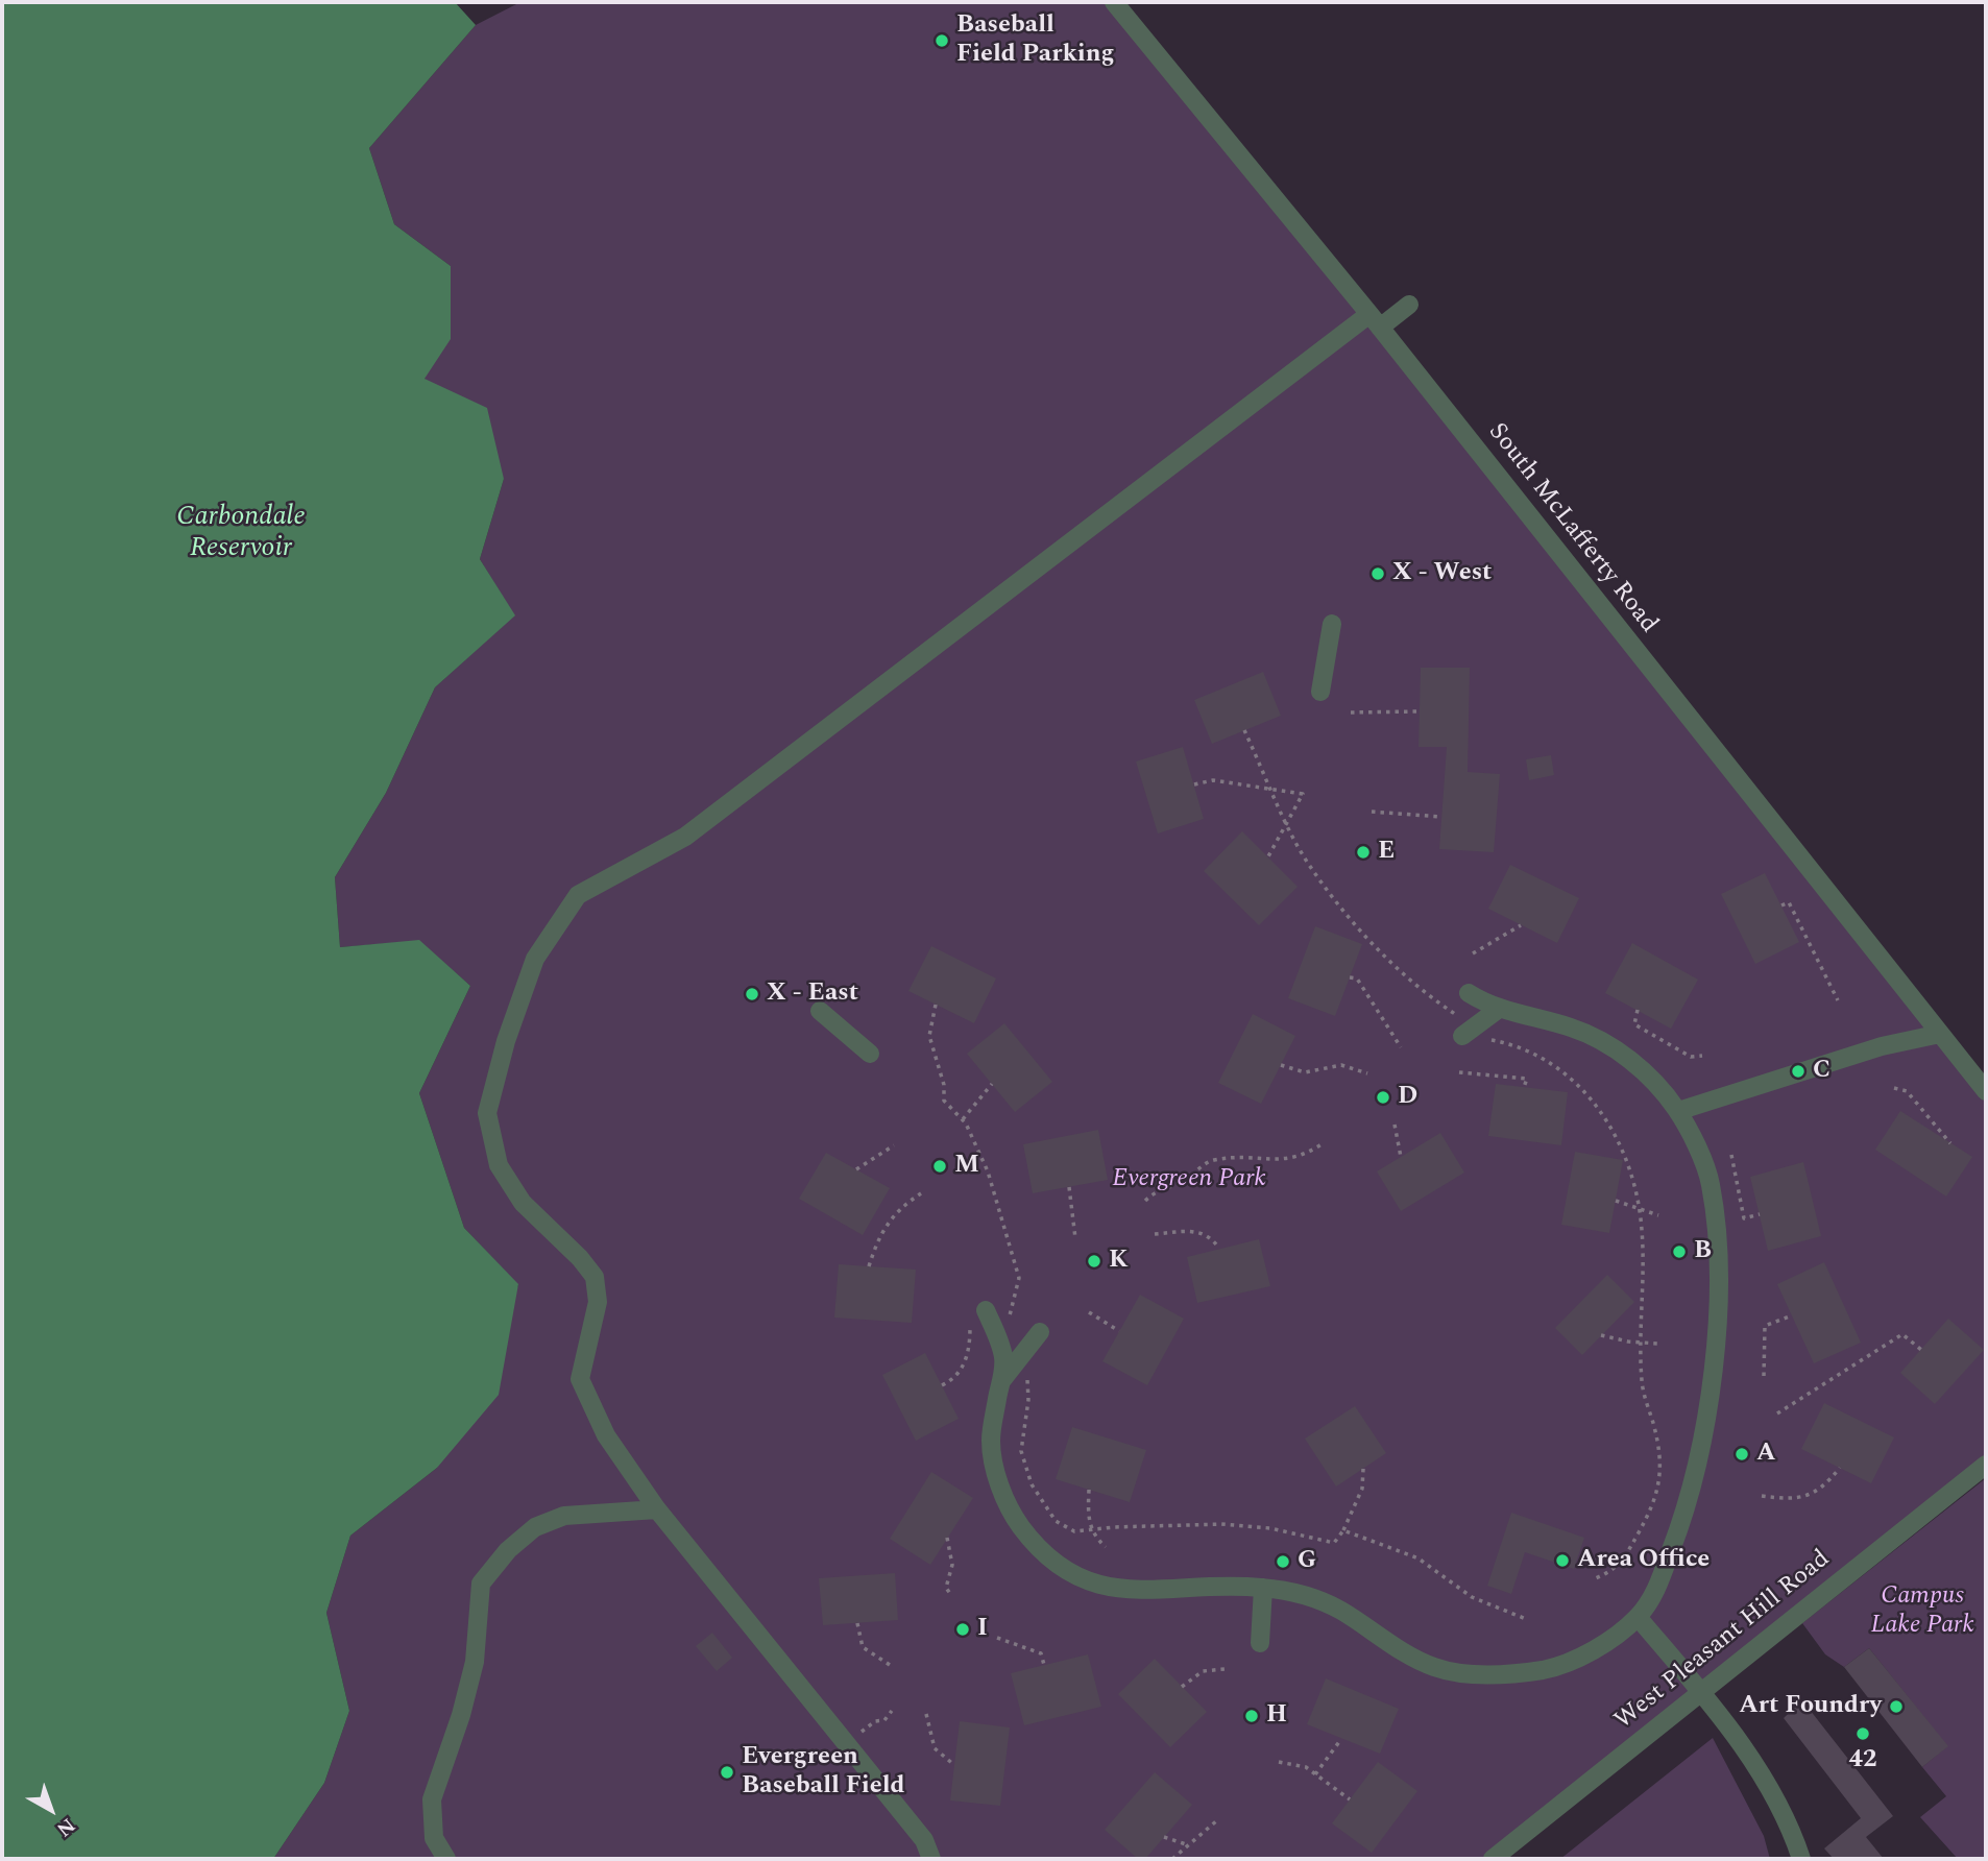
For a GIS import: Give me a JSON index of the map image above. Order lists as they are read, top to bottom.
{
  "streets": {
    "street": ["South McLafferty Road", "West Pleasant Hill Road"]
  },
  "water": ["Carbondale Reservoir"],
  "parks": ["Evergreen Park", "Campus Lake Park"],
  "places": [
    "Baseball Field Parking",
    "X - West",
    "E",
    "X - East",
    "C",
    "D",
    "M",
    "B",
    "K",
    "A",
    "Area Office",
    "G",
    "I",
    "Art Foundry",
    "H",
    "42",
    "Evergreen Baseball Field"
  ],
  "north": "bottom right"
}
